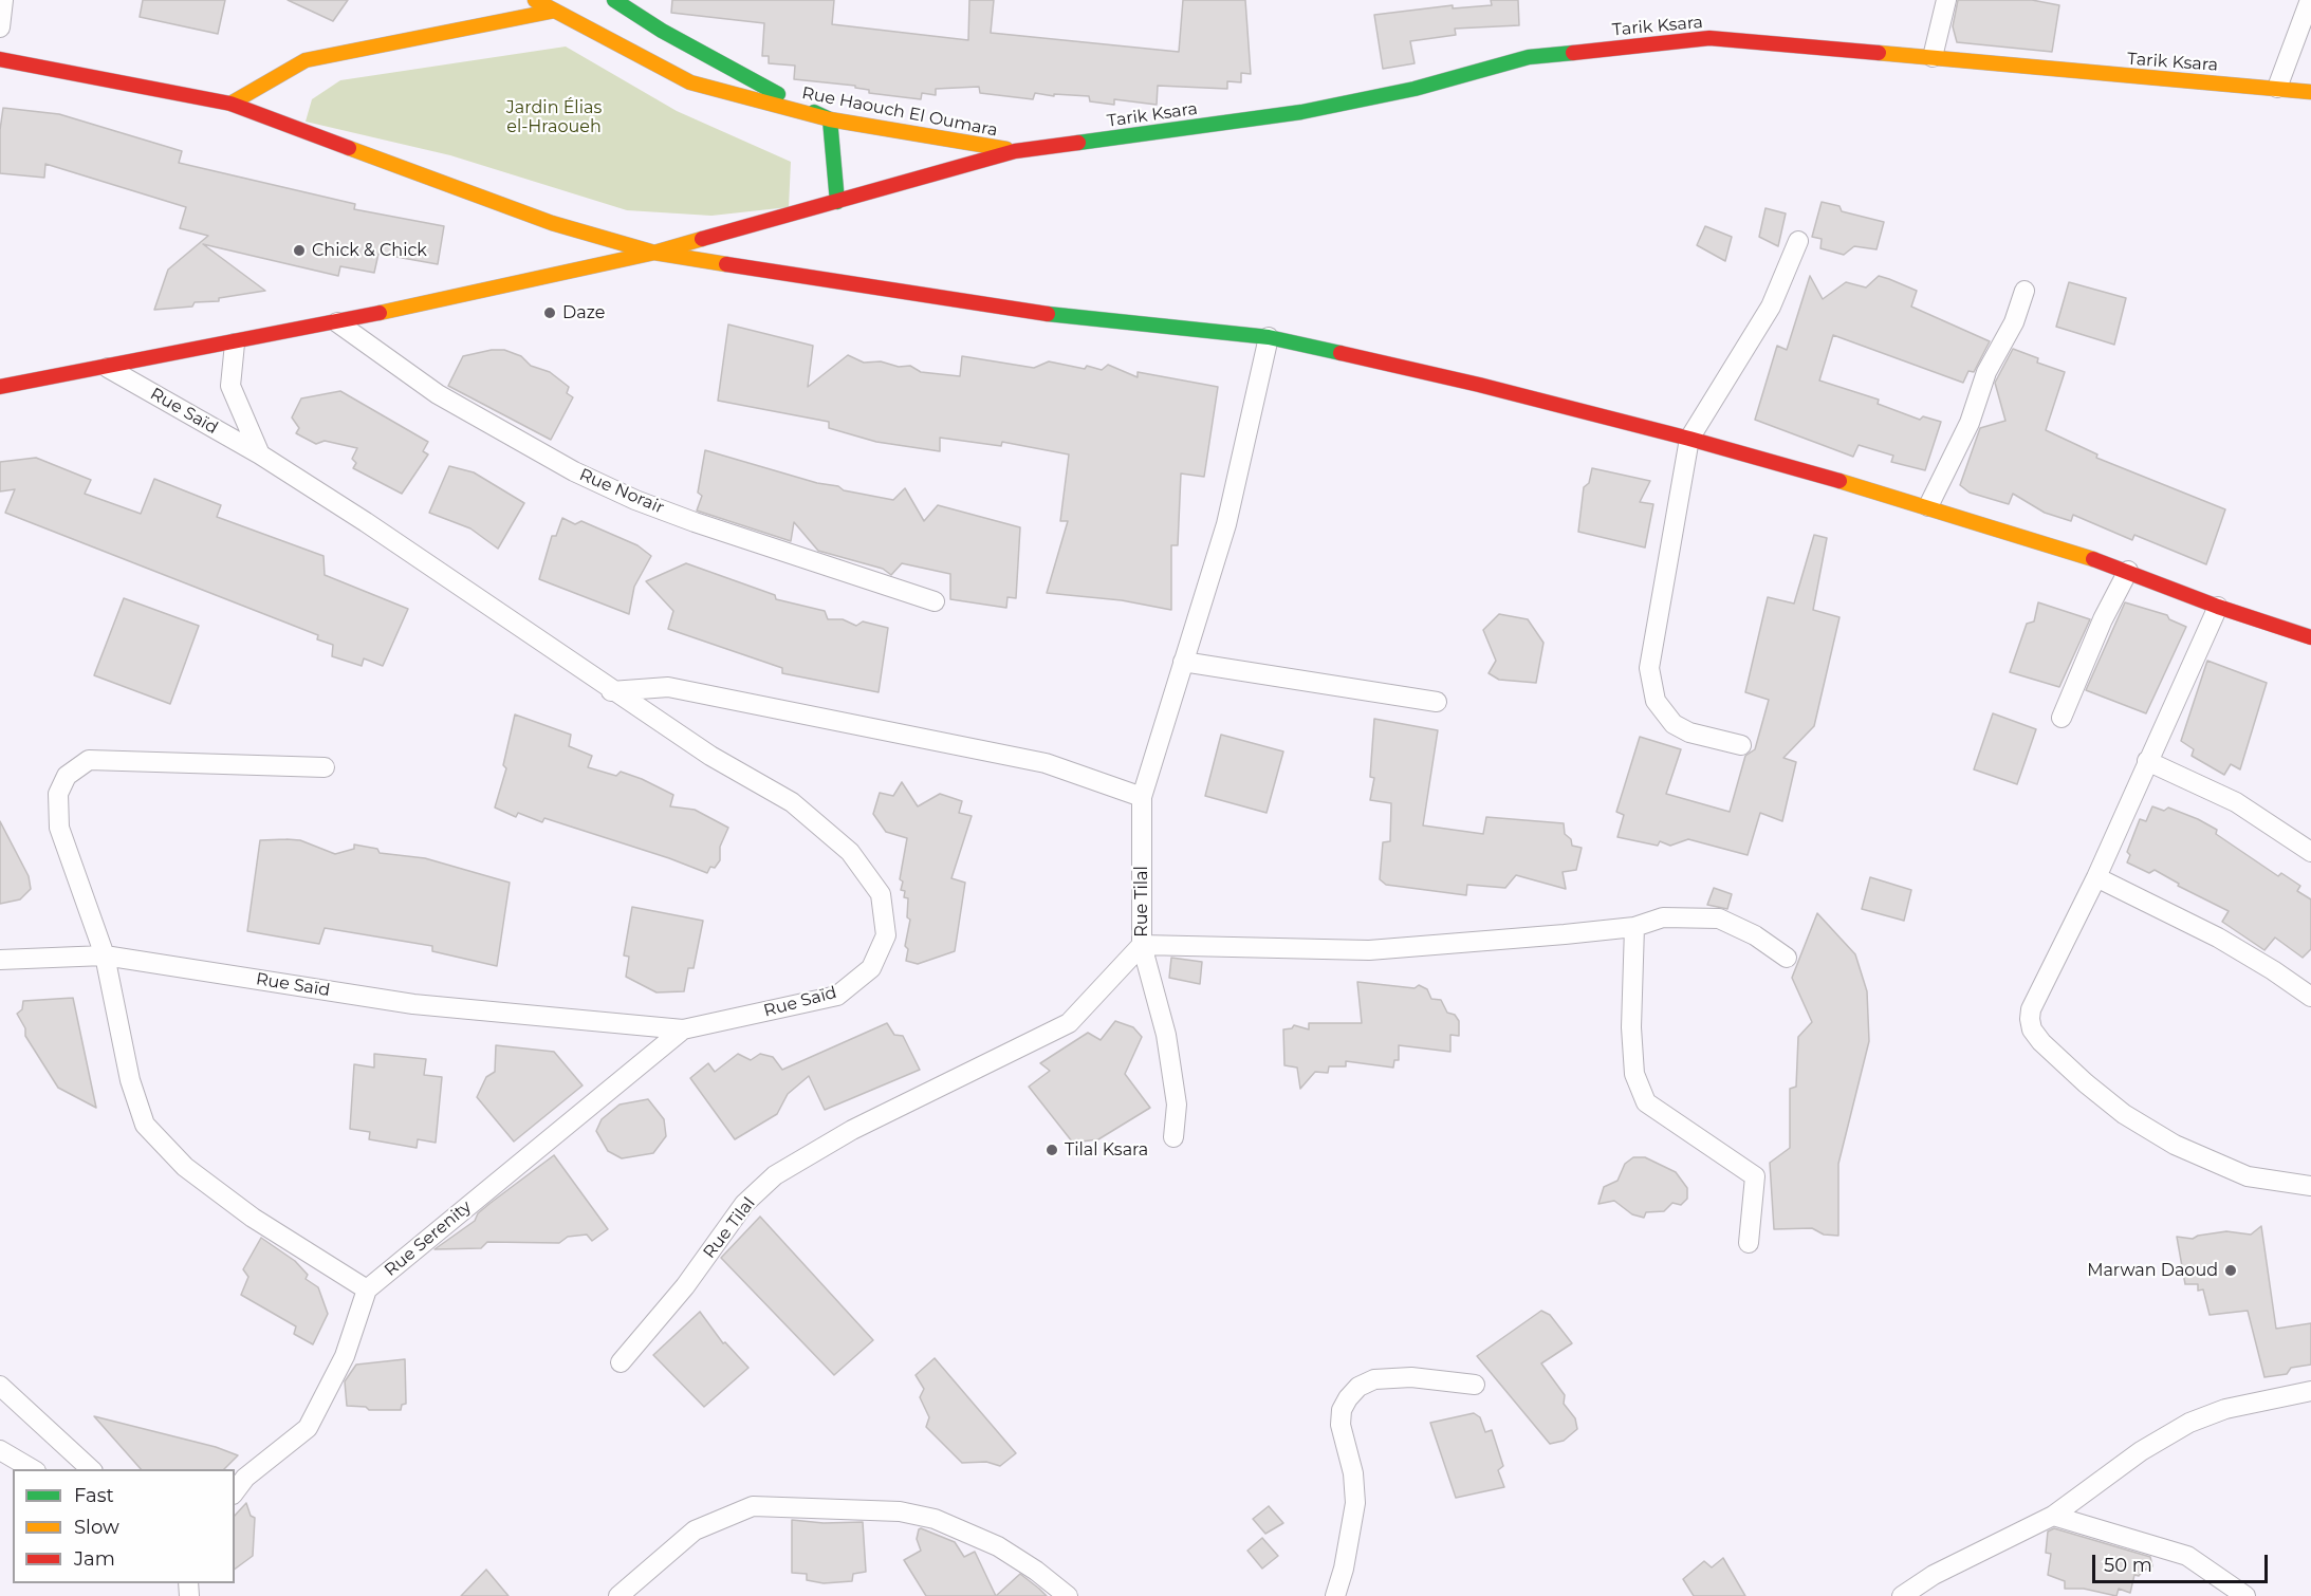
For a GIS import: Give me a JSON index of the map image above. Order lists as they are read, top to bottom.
{
  "streets": {
    "street": [
      "Tarik Ksara",
      "Rue Haouch El Oumara",
      "Rue Saïd",
      "Rue Norair",
      "Rue Tilal",
      "Rue Serenity"
    ]
  },
  "crossings": [
    ["Tarik Ksara", "Rue Haouch El Oumara"],
    ["Rue Saïd", "Rue Serenity"]
  ],
  "parks": ["Jardin Élias el-Hraoueh"],
  "places": [
    "Chick & Chick",
    "Daze",
    "Tilal Ksara",
    "Marwan Daoud"
  ],
  "legend": ["Fast", "Slow", "Jam"],
  "scale_bar": "50 m"
}
